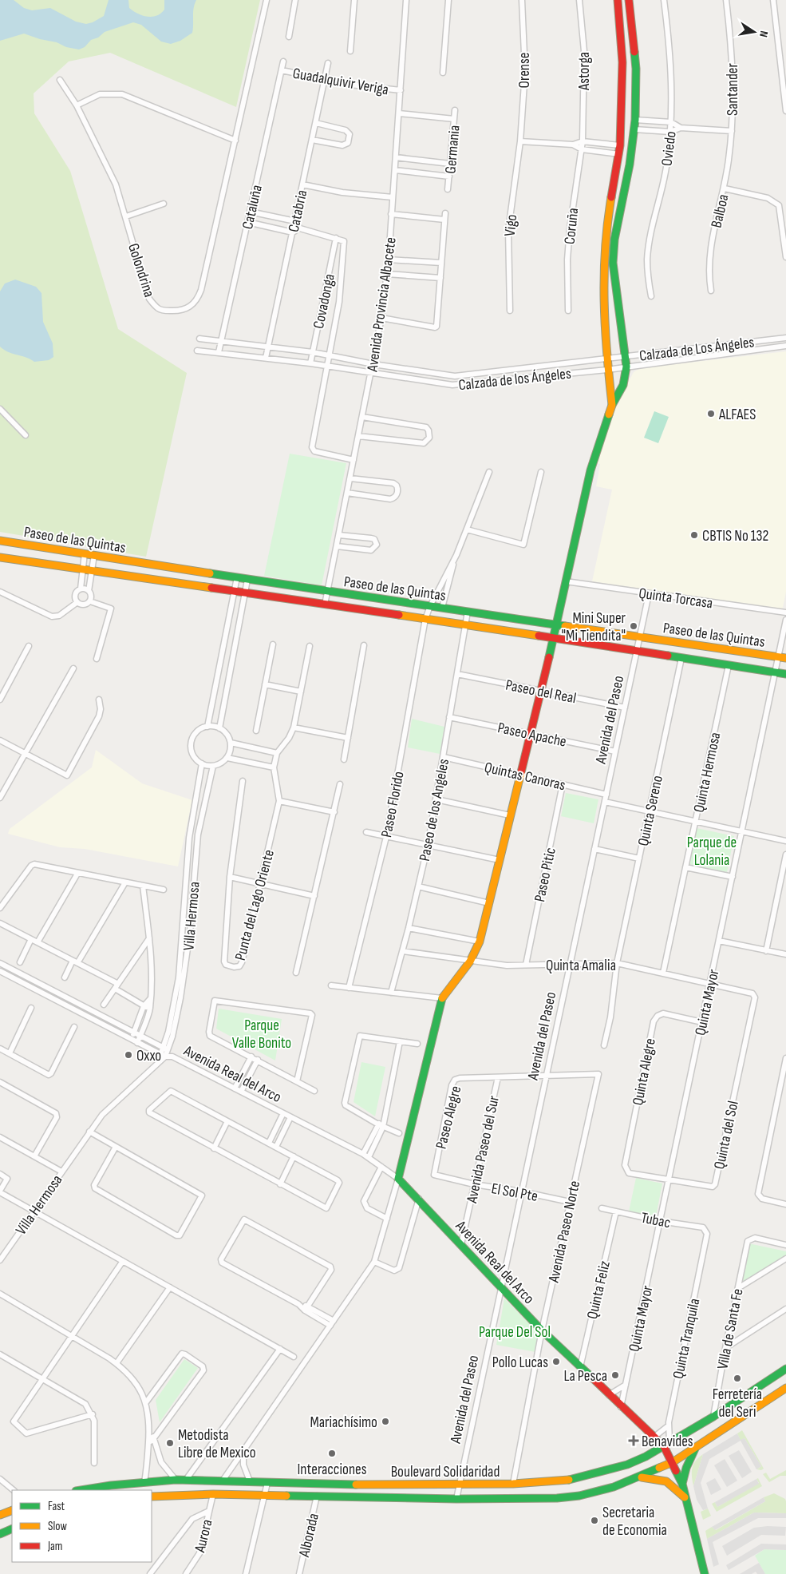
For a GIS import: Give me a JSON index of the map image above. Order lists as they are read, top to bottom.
{
  "streets": {
    "main road": ["Paseo de las Quintas", "Avenida Real del Arco", "Boulevard Solidaridad"],
    "street": [
      "Orense",
      "Astorga",
      "Guadalquivir Veriga",
      "Santander",
      "Oviedo",
      "Germania",
      "Cataluña",
      "Catabria",
      "Balboa",
      "Vigo",
      "Coruña",
      "Golondrina",
      "Covadonga",
      "Avenida Provincia Albacete",
      "Calzada de Los Ángeles",
      "Calzada de los Ángeles",
      "Quinta Torcasa",
      "Paseo del Real",
      "Avenida del Paseo",
      "Paseo Apache",
      "Quinta Hermosa",
      "Quintas Canoras",
      "Paseo Florido",
      "Paseo de los Angeles",
      "Quinta Sereno",
      "Paseo Pitic",
      "Punta del Lago Oriente",
      "Villa Hermosa",
      "Quinta Amalia",
      "Quinta Mayor",
      "Quinta Alegre",
      "Paseo Alegre",
      "Quinta del Sol",
      "Avenida Paseo del Sur",
      "El Sol Pte",
      "Tubac",
      "Avenida Paseo Norte",
      "Quinta Feliz",
      "Villa de Santa Fe",
      "Quinta Tranquila",
      "Alborada",
      "Aurora"
    ]
  },
  "crossings": [
    ["Orense", "Vigo"],
    ["Astorga", "Coruña"],
    ["Guadalquivir Veriga", "Cataluña"],
    ["Guadalquivir Veriga", "Catabria"],
    ["Guadalquivir Veriga", "Avenida Provincia Albacete"],
    ["Santander", "Balboa"],
    ["Cataluña", "Calzada de los Ángeles"],
    ["Catabria", "Calzada de los Ángeles"],
    ["Covadonga", "Calzada de los Ángeles"],
    ["Avenida Provincia Albacete", "Calzada de los Ángeles"],
    ["Avenida Provincia Albacete", "Paseo de las Quintas"],
    ["Calzada de Los Ángeles", "Calzada de los Ángeles"],
    ["Paseo de las Quintas", "Avenida del Paseo"],
    ["Paseo de las Quintas", "Quinta Hermosa"],
    ["Paseo de las Quintas", "Paseo Florido"],
    ["Paseo de las Quintas", "Paseo de los Angeles"],
    ["Paseo de las Quintas", "Quinta Sereno"],
    ["Paseo de las Quintas", "Quinta Mayor"],
    ["Quinta Torcasa", "Avenida del Paseo"],
    ["Paseo del Real", "Avenida del Paseo"],
    ["Paseo del Real", "Paseo de los Angeles"],
    ["Avenida del Paseo", "Paseo Apache"],
    ["Avenida del Paseo", "Quintas Canoras"],
    ["Avenida del Paseo", "Quinta Amalia"],
    ["Avenida del Paseo", "Avenida Real del Arco"],
    ["Avenida del Paseo", "Paseo Alegre"],
    ["Avenida del Paseo", "El Sol Pte"],
    ["Avenida del Paseo", "Boulevard Solidaridad"],
    ["Paseo Apache", "Paseo de los Angeles"],
    ["Quinta Hermosa", "Quinta Amalia"],
    ["Quintas Canoras", "Paseo de los Angeles"],
    ["Quintas Canoras", "Paseo Pitic"],
    ["Paseo de los Angeles", "Quinta Amalia"],
    ["Quinta Sereno", "Quinta Amalia"],
    ["Paseo Pitic", "Quinta Amalia"],
    ["Villa Hermosa", "Avenida Real del Arco"],
    ["Quinta Amalia", "Quinta Mayor"],
    ["Quinta Amalia", "Quinta del Sol"],
    ["Quinta Mayor", "Quinta Alegre"],
    ["Quinta Mayor", "Avenida Real del Arco"],
    ["Quinta Mayor", "Quinta del Sol"],
    ["Quinta Mayor", "Tubac"],
    ["Quinta Alegre", "Quinta del Sol"],
    ["Avenida Real del Arco", "Avenida Paseo del Sur"],
    ["Avenida Real del Arco", "Avenida Paseo Norte"],
    ["Avenida Real del Arco", "Quinta Feliz"],
    ["Avenida Real del Arco", "Quinta Tranquila"],
    ["Avenida Real del Arco", "Boulevard Solidaridad"],
    ["Paseo Alegre", "Avenida Paseo del Sur"],
    ["Paseo Alegre", "El Sol Pte"],
    ["Paseo Alegre", "Avenida Paseo Norte"],
    ["Avenida Paseo del Sur", "El Sol Pte"],
    ["El Sol Pte", "Avenida Paseo Norte"],
    ["Tubac", "Quinta Feliz"],
    ["Tubac", "Quinta Tranquila"],
    ["Avenida Paseo Norte", "Boulevard Solidaridad"],
    ["Villa de Santa Fe", "Boulevard Solidaridad"],
    ["Quinta Tranquila", "Boulevard Solidaridad"],
    ["Boulevard Solidaridad", "Alborada"],
    ["Boulevard Solidaridad", "Aurora"]
  ],
  "parks": ["Parque de Lolania", "Parque Valle Bonito", "Parque Del Sol"],
  "places": {
    "other": [
      "ALFAES",
      "CBTIS No 132",
      "Mini Super \"Mi Tiendita\"",
      "Oxxo",
      "Pollo Lucas",
      "La Pesca",
      "Ferretería del Seri",
      "Mariachísimo",
      "Metodista Libre de Mexico",
      "Interacciones",
      "Secretaria de Economia"
    ],
    "health": ["Benavides"]
  },
  "legend": ["Fast", "Slow", "Jam"],
  "north": "right"
}
